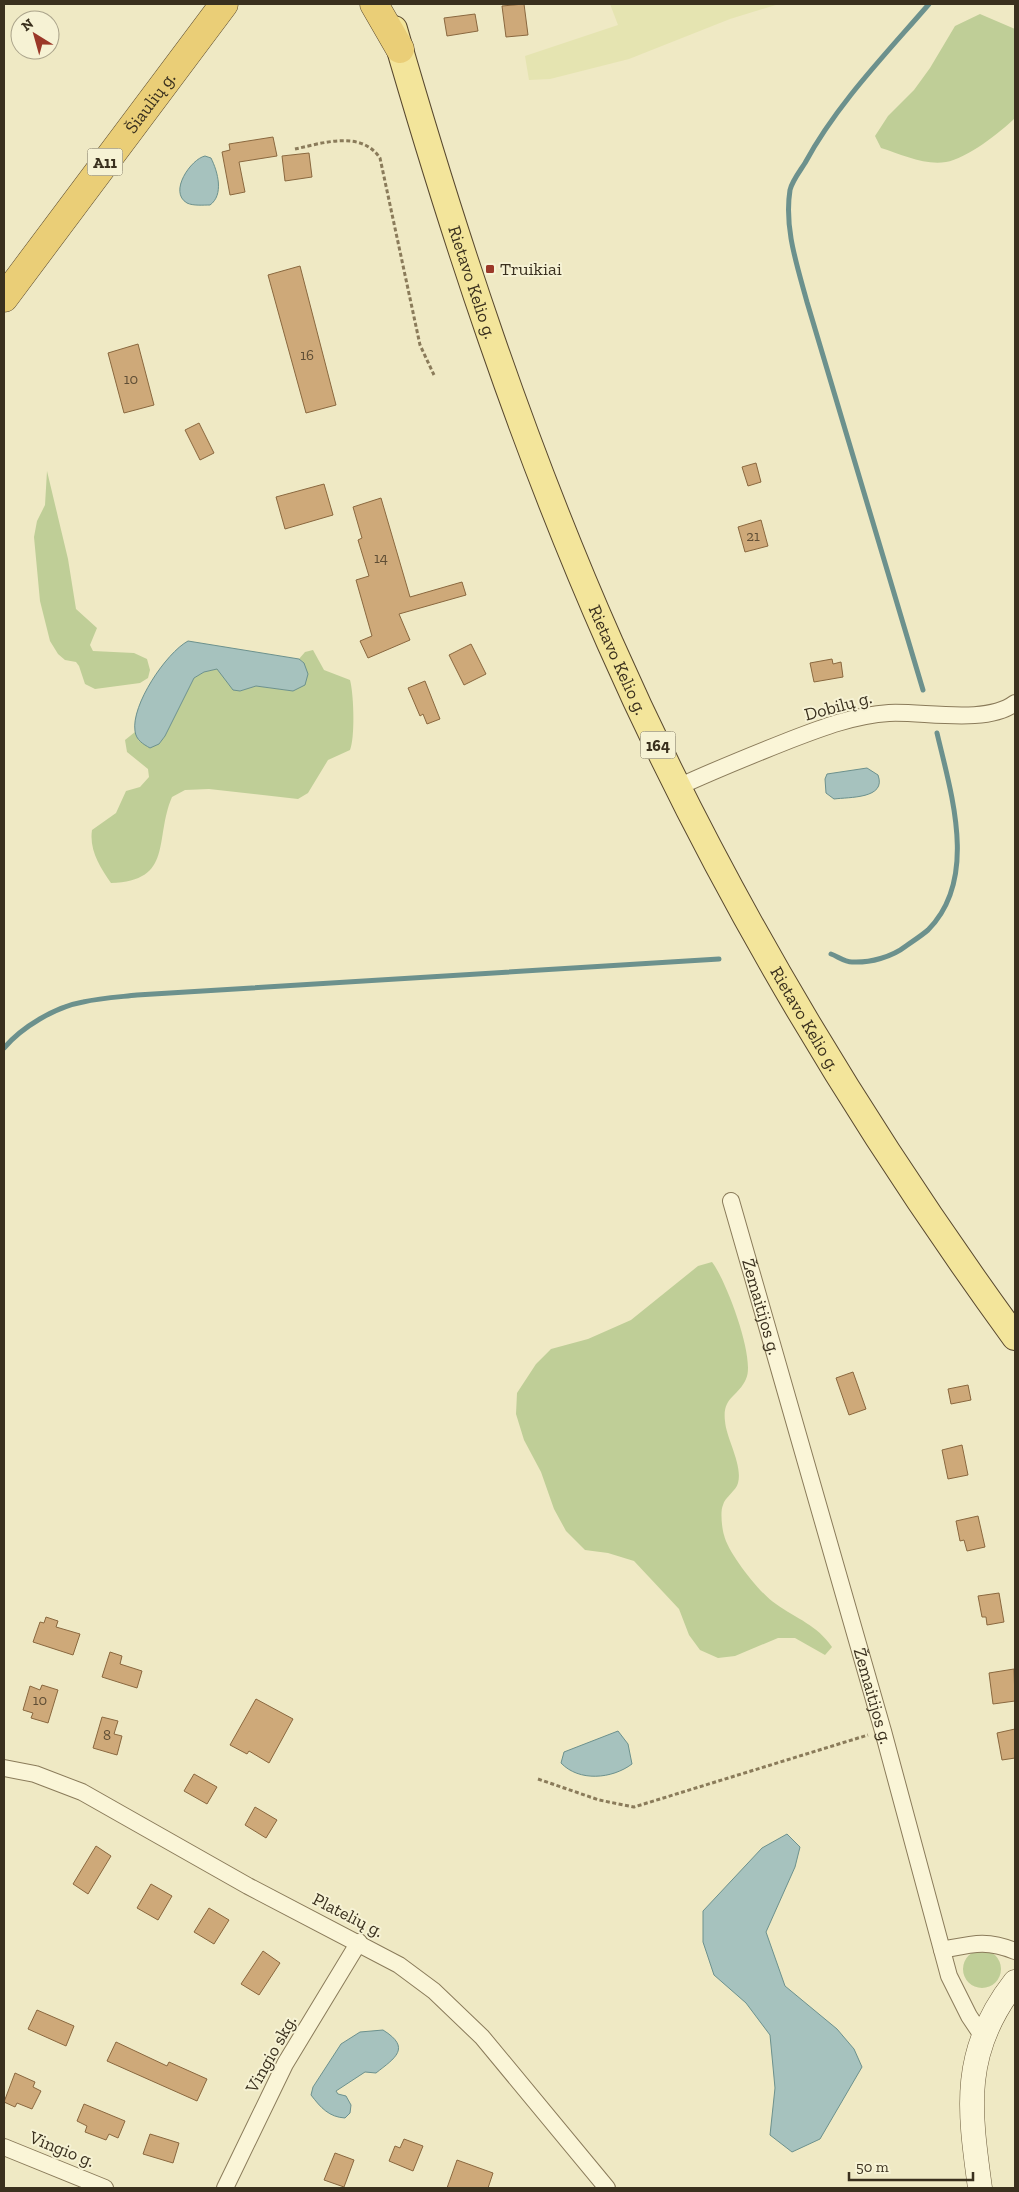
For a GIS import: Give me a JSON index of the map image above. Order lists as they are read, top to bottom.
{
  "streets": {
    "highway": ["Šiaulių g.", "A11"],
    "main road": ["Rietavo Kelio g.", "164"],
    "street": [
      "Dobilų g.",
      "Žemaitijos g.",
      "Platelių g.",
      "Vingio skg.",
      "Vingio g."
    ]
  },
  "crossings": [
    ["Rietavo Kelio g.", "Dobilų g."],
    ["Platelių g.", "Vingio skg."]
  ],
  "places": {
    "transit": ["Truikiai"]
  },
  "house_numbers": [
    "16",
    "10",
    "21",
    "14",
    "10",
    "8"
  ],
  "scale_bar": "50 m",
  "north": "top left"
}
